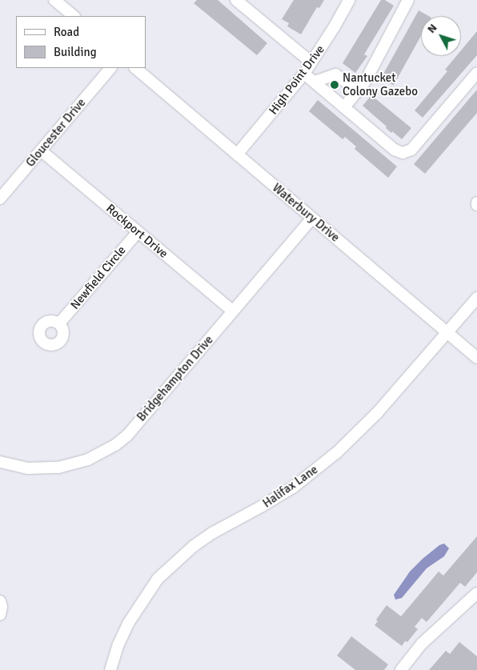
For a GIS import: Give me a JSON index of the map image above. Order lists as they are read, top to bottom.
{
  "streets": {
    "street": [
      "High Point Drive",
      "Gloucester Drive",
      "Waterbury Drive",
      "Rockport Drive",
      "Newfield Circle",
      "Bridgehampton Drive",
      "Halifax Lane"
    ]
  },
  "crossings": [
    ["High Point Drive", "Waterbury Drive"],
    ["Gloucester Drive", "Rockport Drive"],
    ["Waterbury Drive", "Bridgehampton Drive"],
    ["Waterbury Drive", "Halifax Lane"],
    ["Rockport Drive", "Newfield Circle"],
    ["Rockport Drive", "Bridgehampton Drive"]
  ],
  "places": ["Nantucket Colony Gazebo"],
  "legend": ["Road", "Building"],
  "north": "top left"
}
